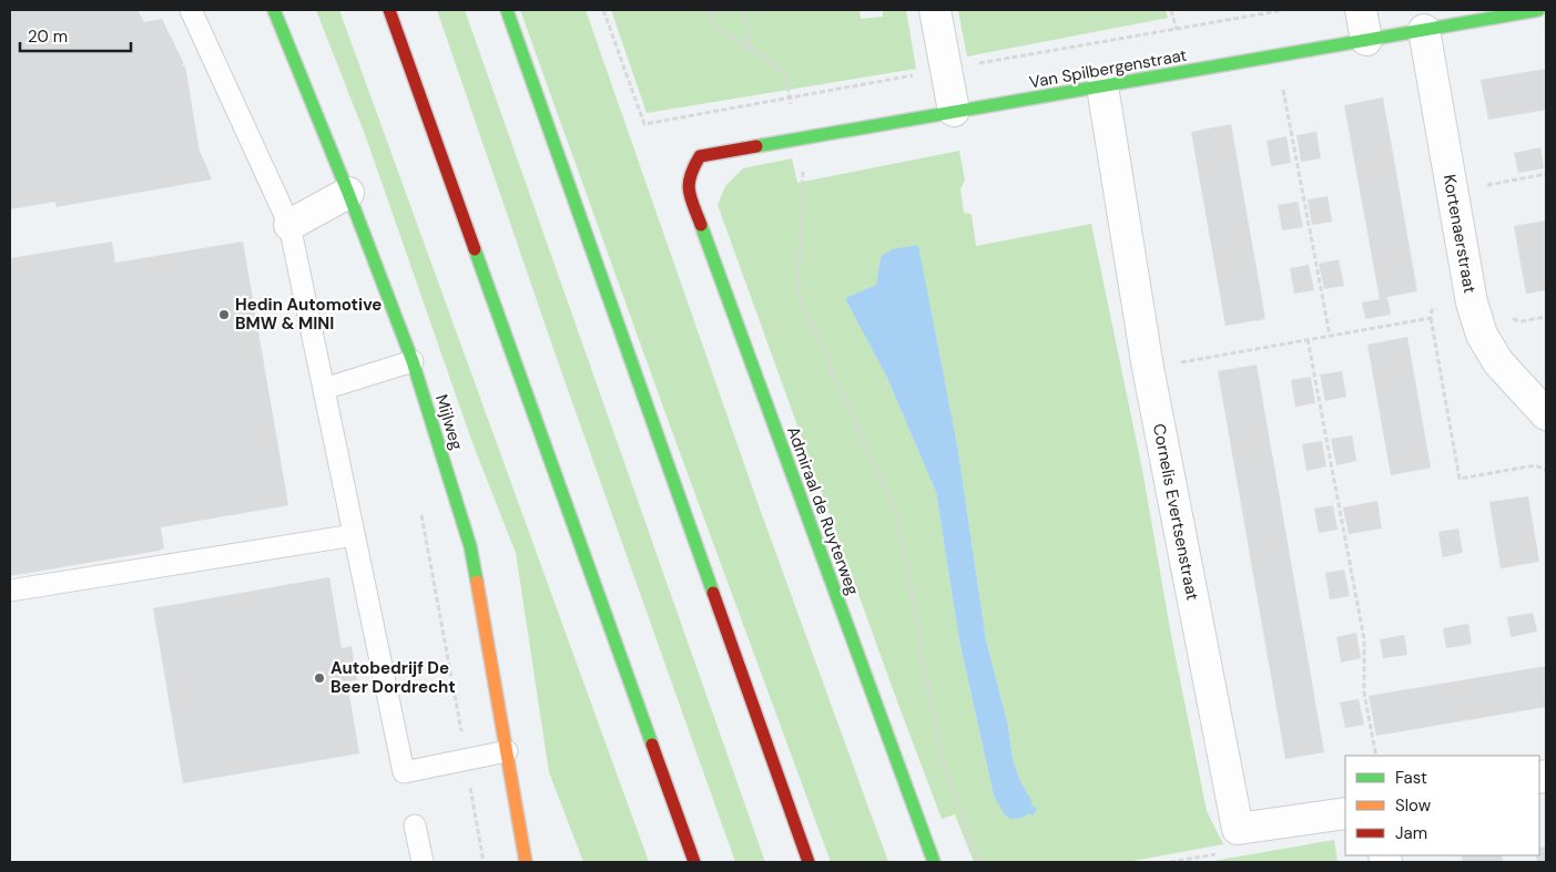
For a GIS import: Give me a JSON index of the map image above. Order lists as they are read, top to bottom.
{
  "streets": {
    "main road": ["Van Spilbergenstraat", "Mijlweg", "Admiraal de Ruyterweg"],
    "street": ["Kortenaerstraat", "Cornelis Evertsenstraat"]
  },
  "crossings": [
    ["Van Spilbergenstraat", "Kortenaerstraat"],
    ["Van Spilbergenstraat", "Admiraal de Ruyterweg"],
    ["Van Spilbergenstraat", "Cornelis Evertsenstraat"]
  ],
  "places": ["Hedin Automotive BMW & MINI", "Autobedrijf De Beer Dordrecht"],
  "legend": ["Fast", "Slow", "Jam"],
  "scale_bar": "20 m"
}
